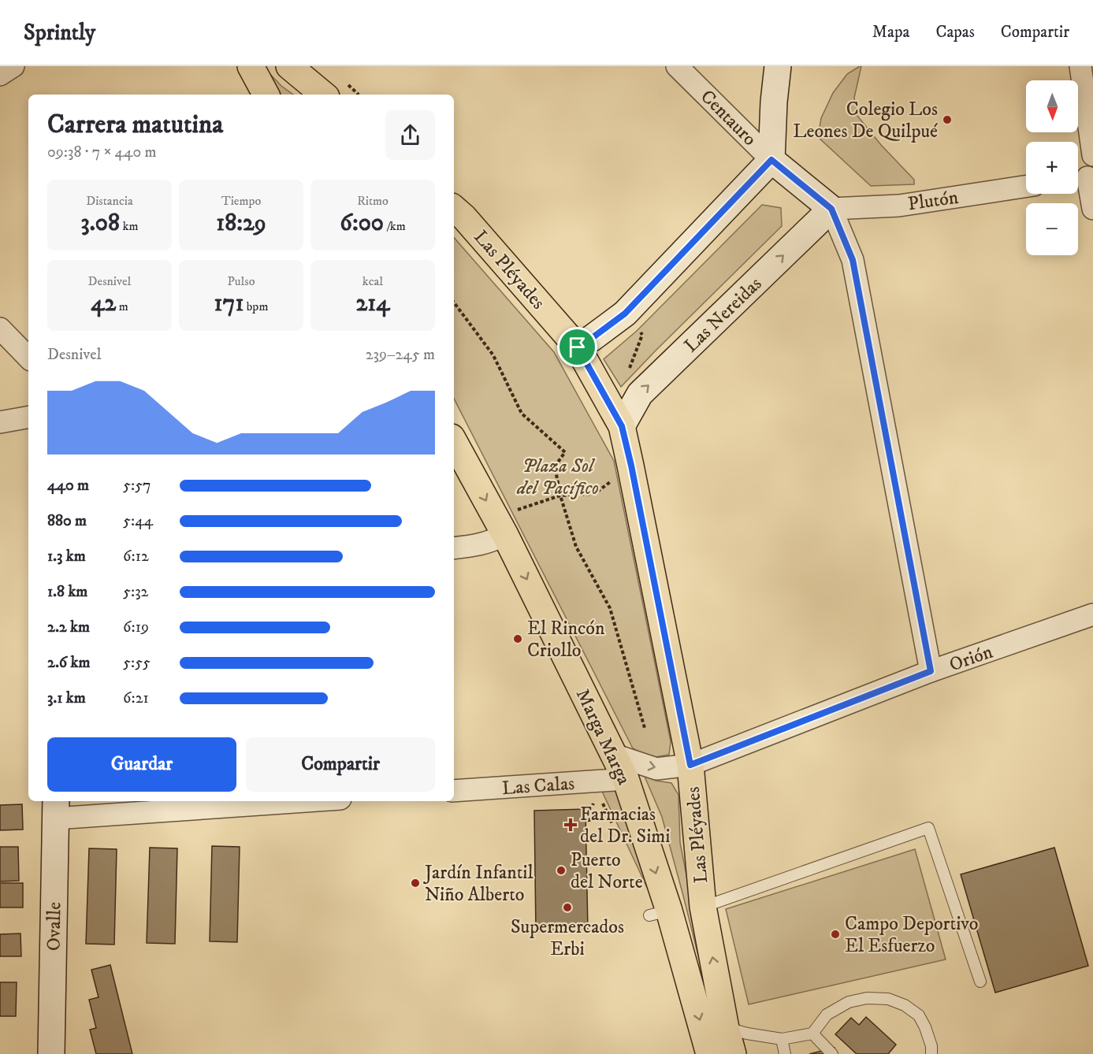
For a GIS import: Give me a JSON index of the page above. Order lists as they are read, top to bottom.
{
  "streets": {
    "main road": ["Las Pléyades", "Marga Marga"],
    "street": [
      "Centauro",
      "Plutón",
      "Las Nereidas",
      "Orión",
      "Las Calas",
      "Ovalle"
    ]
  },
  "crossings": [
    ["Centauro", "Plutón"],
    ["Centauro", "Las Nereidas"],
    ["Centauro", "Orión"],
    ["Plutón", "Las Nereidas"],
    ["Las Pléyades", "Las Nereidas"],
    ["Las Pléyades", "Orión"],
    ["Orión", "Marga Marga"],
    ["Marga Marga", "Las Calas"]
  ],
  "one_way": ["Marga Marga"],
  "parks": ["Plaza Sol del Pacífico"],
  "places": {
    "other": [
      "Colegio Los Leones De Quilpué",
      "El Rincón Criollo",
      "Puerto del Norte",
      "Jardín Infantil Niño Alberto",
      "Supermercados Erbi",
      "Campo Deportivo El Esfuerzo"
    ],
    "health": ["Farmacias del Dr. Simi"]
  },
  "north": "bottom",
  "page": {
    "header": "Sprintly",
    "nav": ["Mapa", "Capas", "Compartir"],
    "map_buttons": ["+", "−"],
    "heading": ["Carrera matutina", "09:38 · 7 × 440 m"],
    "stats": [
      ["Distancia", "3.08 km"],
      ["Tiempo", "18:29"],
      ["Ritmo", "6:00 /km"],
      ["Desnivel", "42 m"],
      ["Pulso", "171 bpm"],
      ["kcal", "214"]
    ],
    "chart": ["Desnivel", "239–245 m"],
    "list": [
      {
        "name": "440 m",
        "note": "5:57"
      },
      {
        "name": "880 m",
        "note": "5:44"
      },
      {
        "name": "1.3 km",
        "note": "6:12"
      },
      {
        "name": "1.8 km",
        "note": "5:32"
      },
      {
        "name": "2.2 km",
        "note": "6:19"
      },
      {
        "name": "2.6 km",
        "note": "5:55"
      },
      {
        "name": "3.1 km",
        "note": "6:21"
      }
    ],
    "buttons": ["Guardar", "Compartir"]
  }
}
